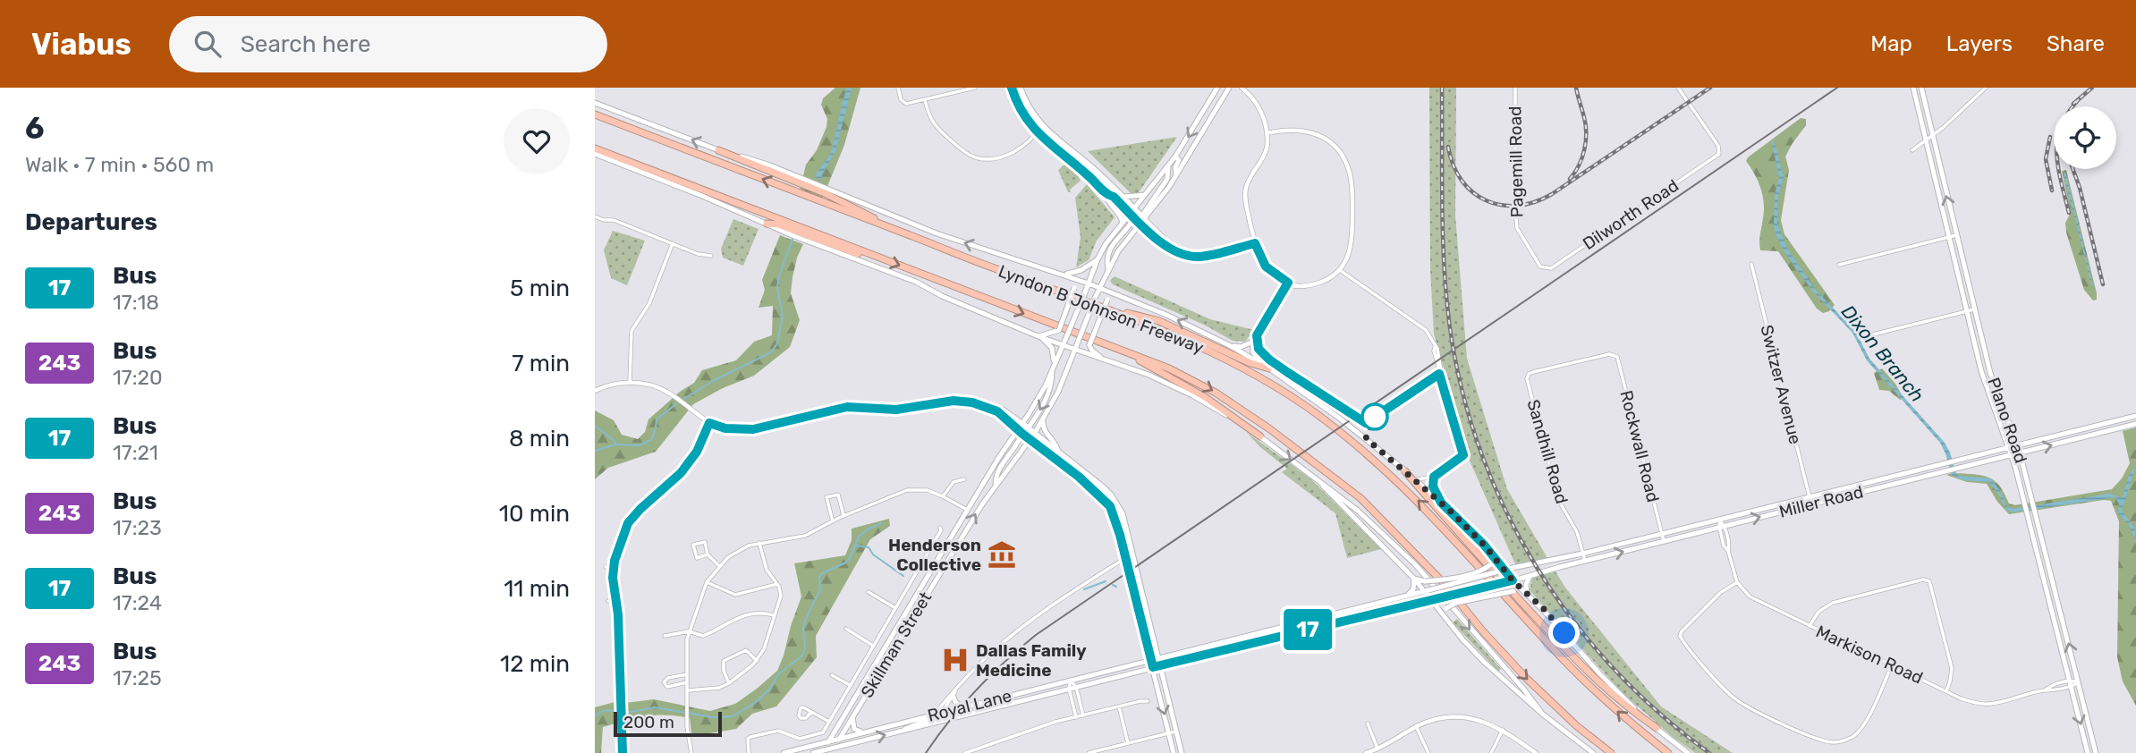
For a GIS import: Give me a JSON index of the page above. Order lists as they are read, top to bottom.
{
  "streets": {
    "highway": ["Lyndon B Johnson Freeway"],
    "main road": [
      "Plano Road",
      "Miller Road",
      "Skillman Street",
      "Royal Lane"
    ],
    "street": [
      "Pagemill Road",
      "Dilworth Road",
      "Switzer Avenue",
      "Rockwall Road",
      "Sandhill Road",
      "Markison Road"
    ]
  },
  "crossings": [
    ["Pagemill Road", "Dilworth Road"],
    ["Switzer Avenue", "Miller Road"],
    ["Plano Road", "Miller Road"],
    ["Plano Road", "Markison Road"],
    ["Rockwall Road", "Sandhill Road"],
    ["Rockwall Road", "Miller Road"],
    ["Sandhill Road", "Miller Road"],
    ["Miller Road", "Royal Lane"],
    ["Skillman Street", "Royal Lane"]
  ],
  "water": ["Dixon Branch"],
  "places": {
    "museum": ["Henderson Collective"],
    "hospital": ["Dallas Family Medicine"]
  },
  "lines": ["bus line 17"],
  "scale_bar": "200 m",
  "page": {
    "header": "Viabus",
    "search": "Search here",
    "nav": ["Map", "Layers", "Share"],
    "heading": [
      ["6", "Walk · 7 min · 560 m"],
      "Departures"
    ],
    "on_map": "17",
    "list": [
      {
        "mark": "17",
        "name": "Bus",
        "note": "17:18",
        "value": "5 min"
      },
      {
        "mark": "243",
        "name": "Bus",
        "note": "17:20",
        "value": "7 min"
      },
      {
        "mark": "17",
        "name": "Bus",
        "note": "17:21",
        "value": "8 min"
      },
      {
        "mark": "243",
        "name": "Bus",
        "note": "17:23",
        "value": "10 min"
      },
      {
        "mark": "17",
        "name": "Bus",
        "note": "17:24",
        "value": "11 min"
      },
      {
        "mark": "243",
        "name": "Bus",
        "note": "17:25",
        "value": "12 min"
      }
    ],
    "scale": "200 m"
  }
}
